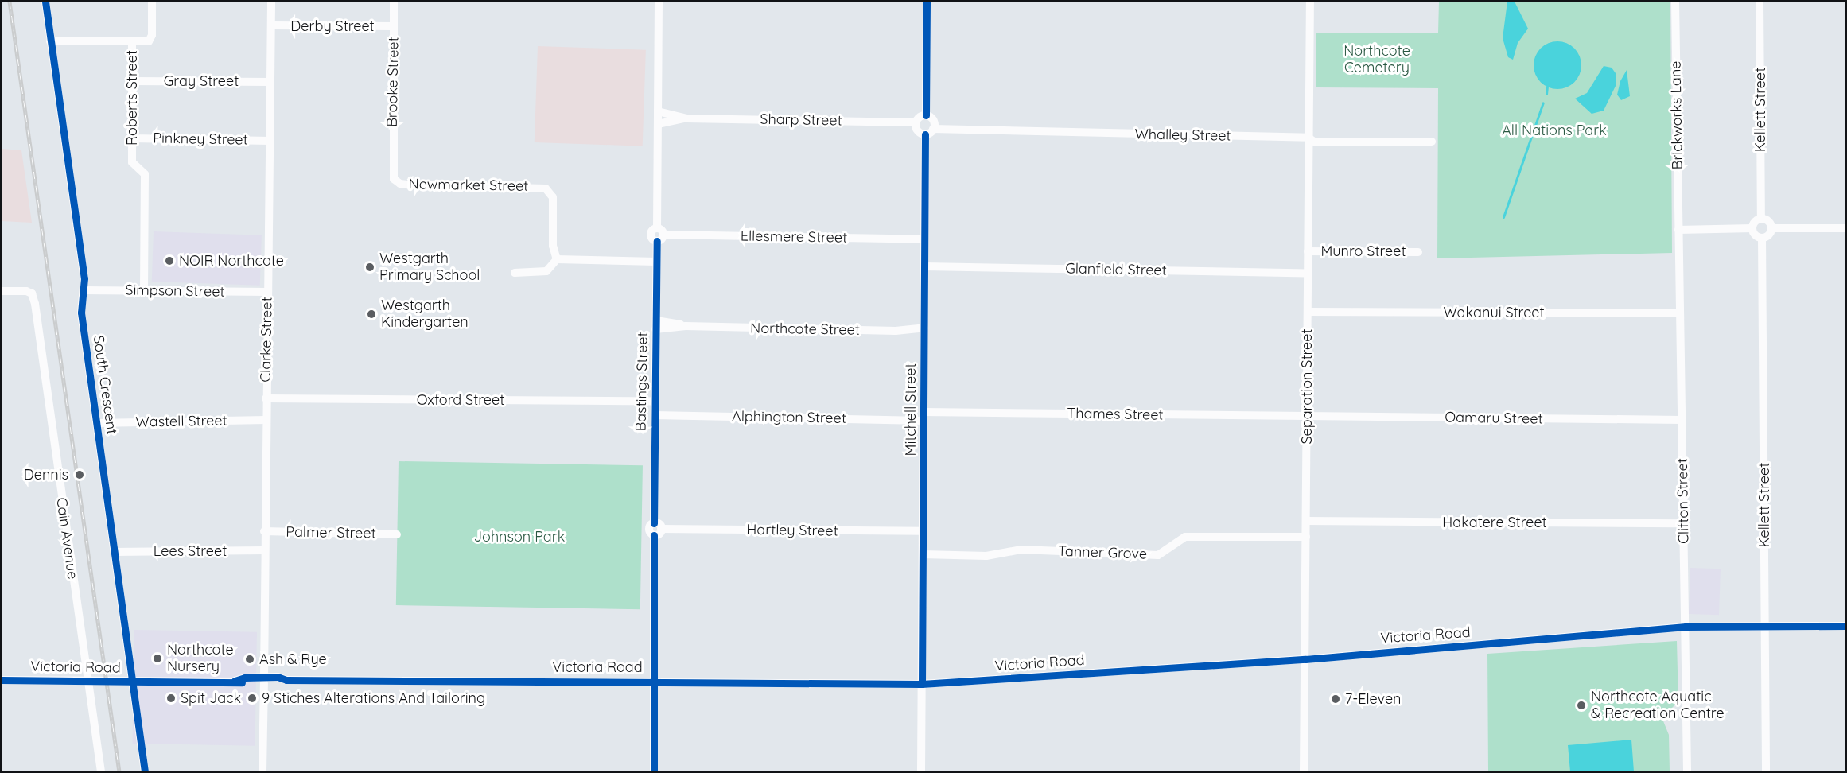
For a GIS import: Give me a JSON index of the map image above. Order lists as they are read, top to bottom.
{
  "streets": {
    "street": [
      "Derby Street",
      "Gray Street",
      "Brooke Street",
      "Roberts Street",
      "Kellett Street",
      "Brickworks Lane",
      "Sharp Street",
      "Whalley Street",
      "Pinkney Street",
      "Newmarket Street",
      "Ellesmere Street",
      "Munro Street",
      "Glanfield Street",
      "Simpson Street",
      "Wakanui Street",
      "Northcote Street",
      "Clarke Street",
      "Bastings Street",
      "South Crescent",
      "Separation Street",
      "Oxford Street",
      "Mitchell Street",
      "Thames Street",
      "Alphington Street",
      "Oamaru Street",
      "Wastell Street",
      "Clifton Street",
      "Hakatere Street",
      "Hartley Street",
      "Palmer Street",
      "Cain Avenue",
      "Lees Street",
      "Tanner Grove",
      "Victoria Road"
    ]
  },
  "crossings": [
    ["Derby Street", "Brooke Street"],
    ["Derby Street", "Clarke Street"],
    ["Gray Street", "Roberts Street"],
    ["Gray Street", "Clarke Street"],
    ["Brooke Street", "Newmarket Street"],
    ["Roberts Street", "Pinkney Street"],
    ["Roberts Street", "Simpson Street"],
    ["Kellett Street", "Victoria Road"],
    ["Brickworks Lane", "Clifton Street"],
    ["Sharp Street", "Whalley Street"],
    ["Sharp Street", "Bastings Street"],
    ["Sharp Street", "Mitchell Street"],
    ["Whalley Street", "Separation Street"],
    ["Whalley Street", "Mitchell Street"],
    ["Pinkney Street", "Clarke Street"],
    ["Ellesmere Street", "Bastings Street"],
    ["Ellesmere Street", "Mitchell Street"],
    ["Munro Street", "Separation Street"],
    ["Glanfield Street", "Separation Street"],
    ["Glanfield Street", "Mitchell Street"],
    ["Simpson Street", "Clarke Street"],
    ["Simpson Street", "South Crescent"],
    ["Wakanui Street", "Separation Street"],
    ["Wakanui Street", "Clifton Street"],
    ["Northcote Street", "Bastings Street"],
    ["Northcote Street", "Mitchell Street"],
    ["Clarke Street", "Oxford Street"],
    ["Clarke Street", "Wastell Street"],
    ["Clarke Street", "Palmer Street"],
    ["Clarke Street", "Lees Street"],
    ["Clarke Street", "Victoria Road"],
    ["Bastings Street", "Oxford Street"],
    ["Bastings Street", "Alphington Street"],
    ["South Crescent", "Wastell Street"],
    ["South Crescent", "Lees Street"],
    ["South Crescent", "Victoria Road"],
    ["Separation Street", "Thames Street"],
    ["Separation Street", "Oamaru Street"],
    ["Separation Street", "Hakatere Street"],
    ["Separation Street", "Tanner Grove"],
    ["Separation Street", "Victoria Road"],
    ["Mitchell Street", "Thames Street"],
    ["Mitchell Street", "Alphington Street"],
    ["Mitchell Street", "Hartley Street"],
    ["Mitchell Street", "Tanner Grove"],
    ["Mitchell Street", "Victoria Road"],
    ["Thames Street", "Oamaru Street"],
    ["Oamaru Street", "Clifton Street"],
    ["Clifton Street", "Hakatere Street"],
    ["Clifton Street", "Victoria Road"],
    ["Cain Avenue", "Victoria Road"]
  ],
  "parks": ["Northcote Cemetery", "All Nations Park", "Johnson Park"],
  "places": [
    "NOIR Northcote",
    "Westgarth Primary School",
    "Westgarth Kindergarten",
    "Dennis",
    "Northcote Nursery",
    "Ash & Rye",
    "Spit Jack",
    "9 Stiches Alterations And Tailoring",
    "7-Eleven",
    "Northcote Aquatic & Recreation Centre"
  ]
}
